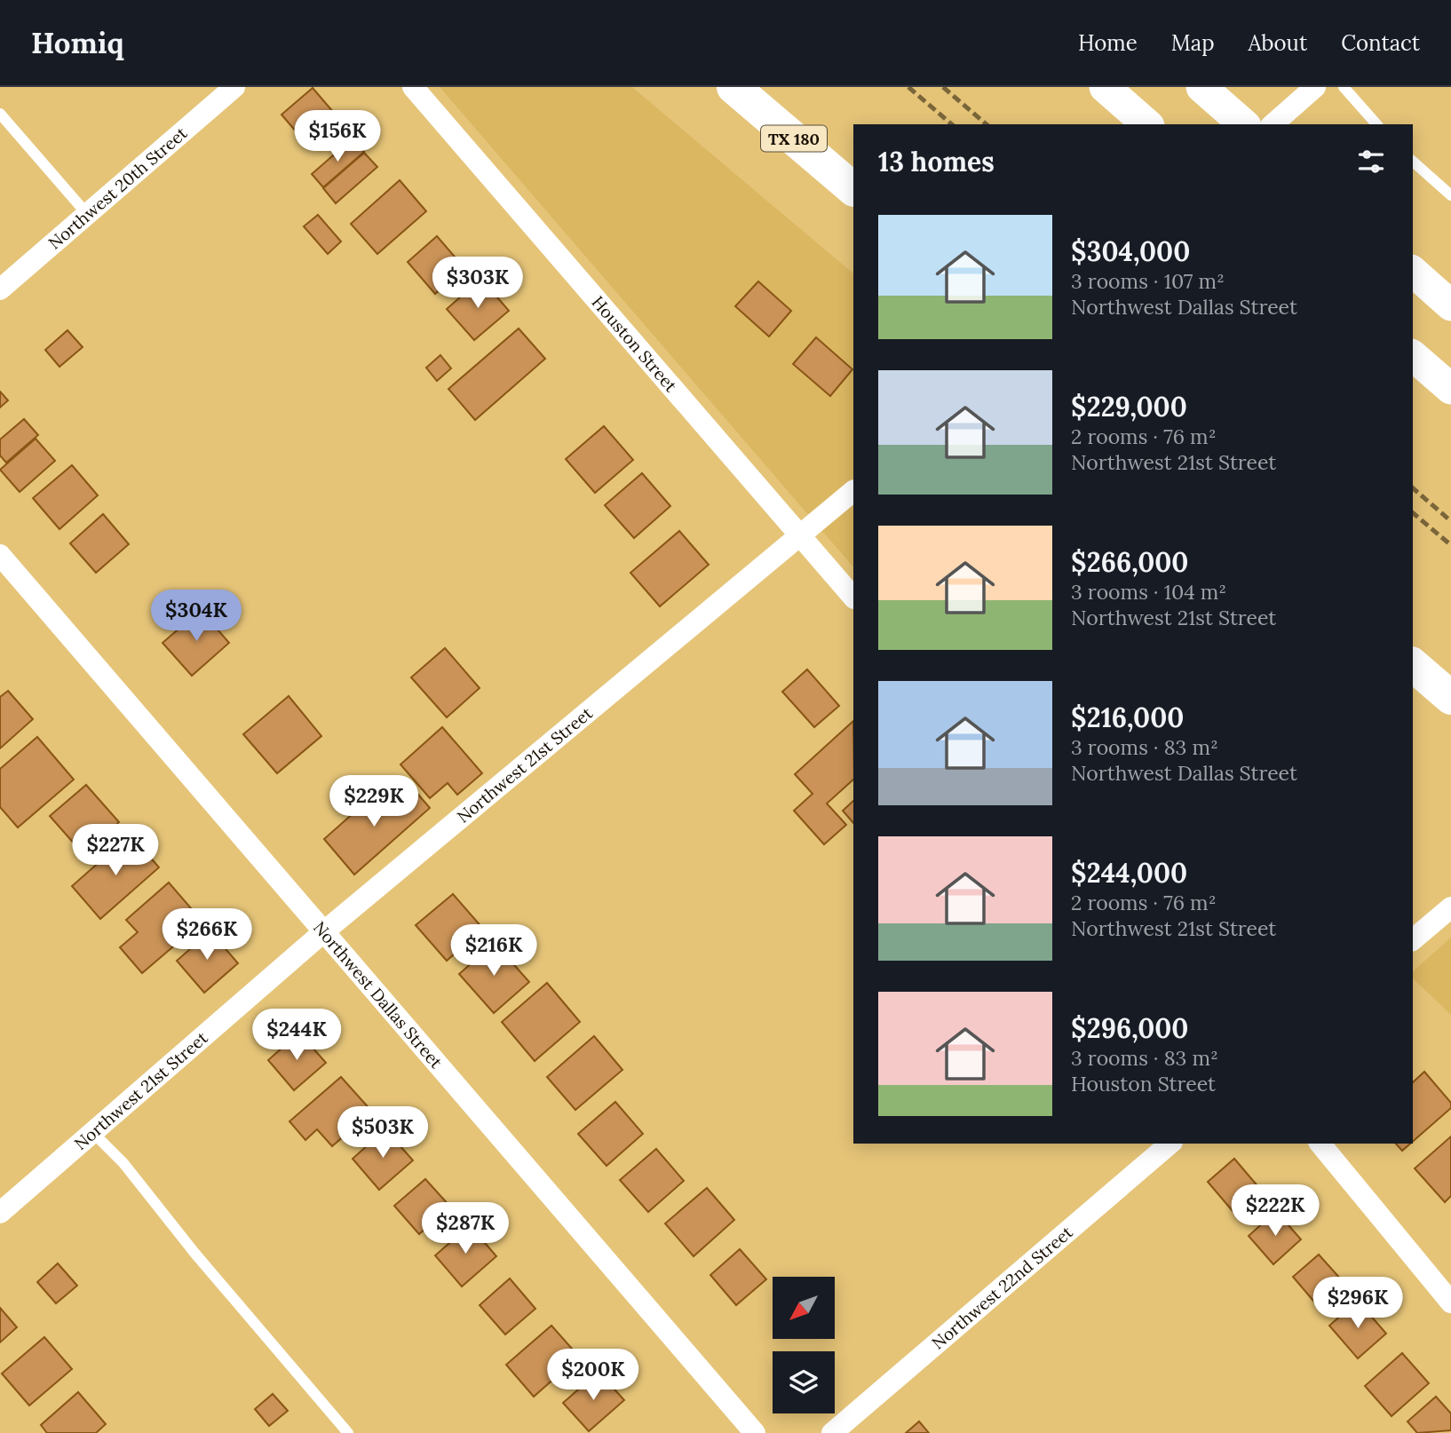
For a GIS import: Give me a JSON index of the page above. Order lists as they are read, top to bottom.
{
  "streets": {
    "main road": ["TX 180"],
    "street": [
      "Northwest 20th Street",
      "Houston Street",
      "Northwest 21st Street",
      "Northwest Dallas Street",
      "Northwest 22nd Street"
    ]
  },
  "crossings": [
    ["Houston Street", "Northwest 21st Street"],
    ["Northwest 21st Street", "Northwest Dallas Street"]
  ],
  "north": "bottom left",
  "page": {
    "header": "Homiq",
    "nav": [
      "Home",
      "Map",
      "About",
      "Contact"
    ],
    "price": [
      "$156K",
      "$303K",
      "$304K",
      "$229K",
      "$227K",
      "$266K",
      "$216K",
      "$244K",
      "$503K",
      "$222K",
      "$287K",
      "$296K",
      "$200K"
    ],
    "heading": "13 homes",
    "list": [
      {
        "name": "$304,000",
        "note": "3 rooms · 107 m² · Northwest Dallas Street"
      },
      {
        "name": "$229,000",
        "note": "2 rooms · 76 m² · Northwest 21st Street"
      },
      {
        "name": "$266,000",
        "note": "3 rooms · 104 m² · Northwest 21st Street"
      },
      {
        "name": "$216,000",
        "note": "3 rooms · 83 m² · Northwest Dallas Street"
      },
      {
        "name": "$244,000",
        "note": "2 rooms · 76 m² · Northwest 21st Street"
      },
      {
        "name": "$296,000",
        "note": "3 rooms · 83 m² · Houston Street"
      }
    ]
  }
}
